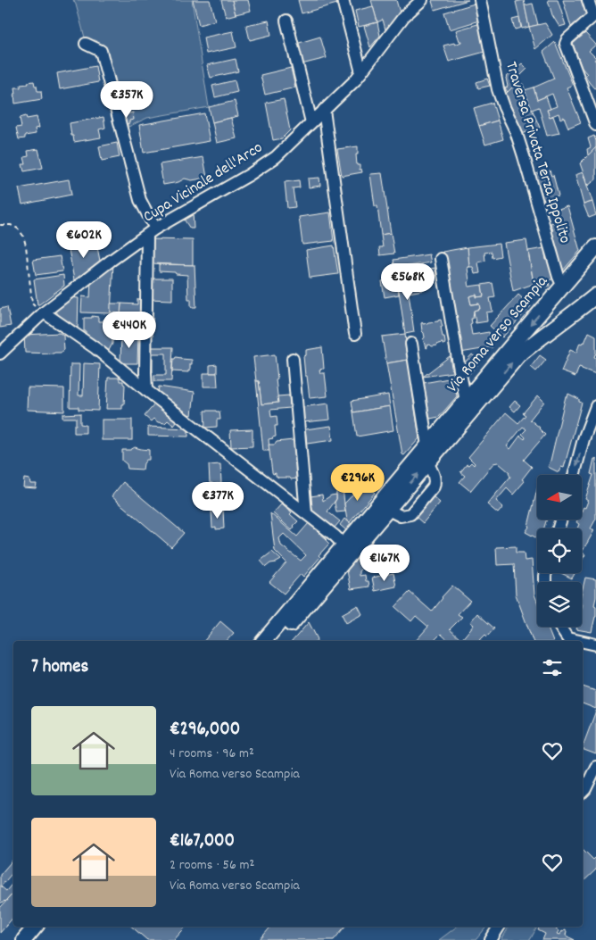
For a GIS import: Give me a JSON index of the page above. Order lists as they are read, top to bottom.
{
  "streets": {
    "main road": ["Via Roma verso Scampia"],
    "street": ["Traversa Privata Terza Ippolito", "Cupa Vicinale dell'Arco"]
  },
  "crossings": [
    ["Traversa Privata Terza Ippolito", "Via Roma verso Scampia"]
  ],
  "north": "left",
  "page": {
    "price": [
      "€357K",
      "€602K",
      "€568K",
      "€440K",
      "€296K",
      "€377K",
      "€167K"
    ],
    "heading": "7 homes",
    "list": [
      {
        "name": "€296,000",
        "note": "4 rooms · 96 m² · Via Roma verso Scampia"
      },
      {
        "name": "€167,000",
        "note": "2 rooms · 56 m² · Via Roma verso Scampia"
      }
    ]
  }
}
